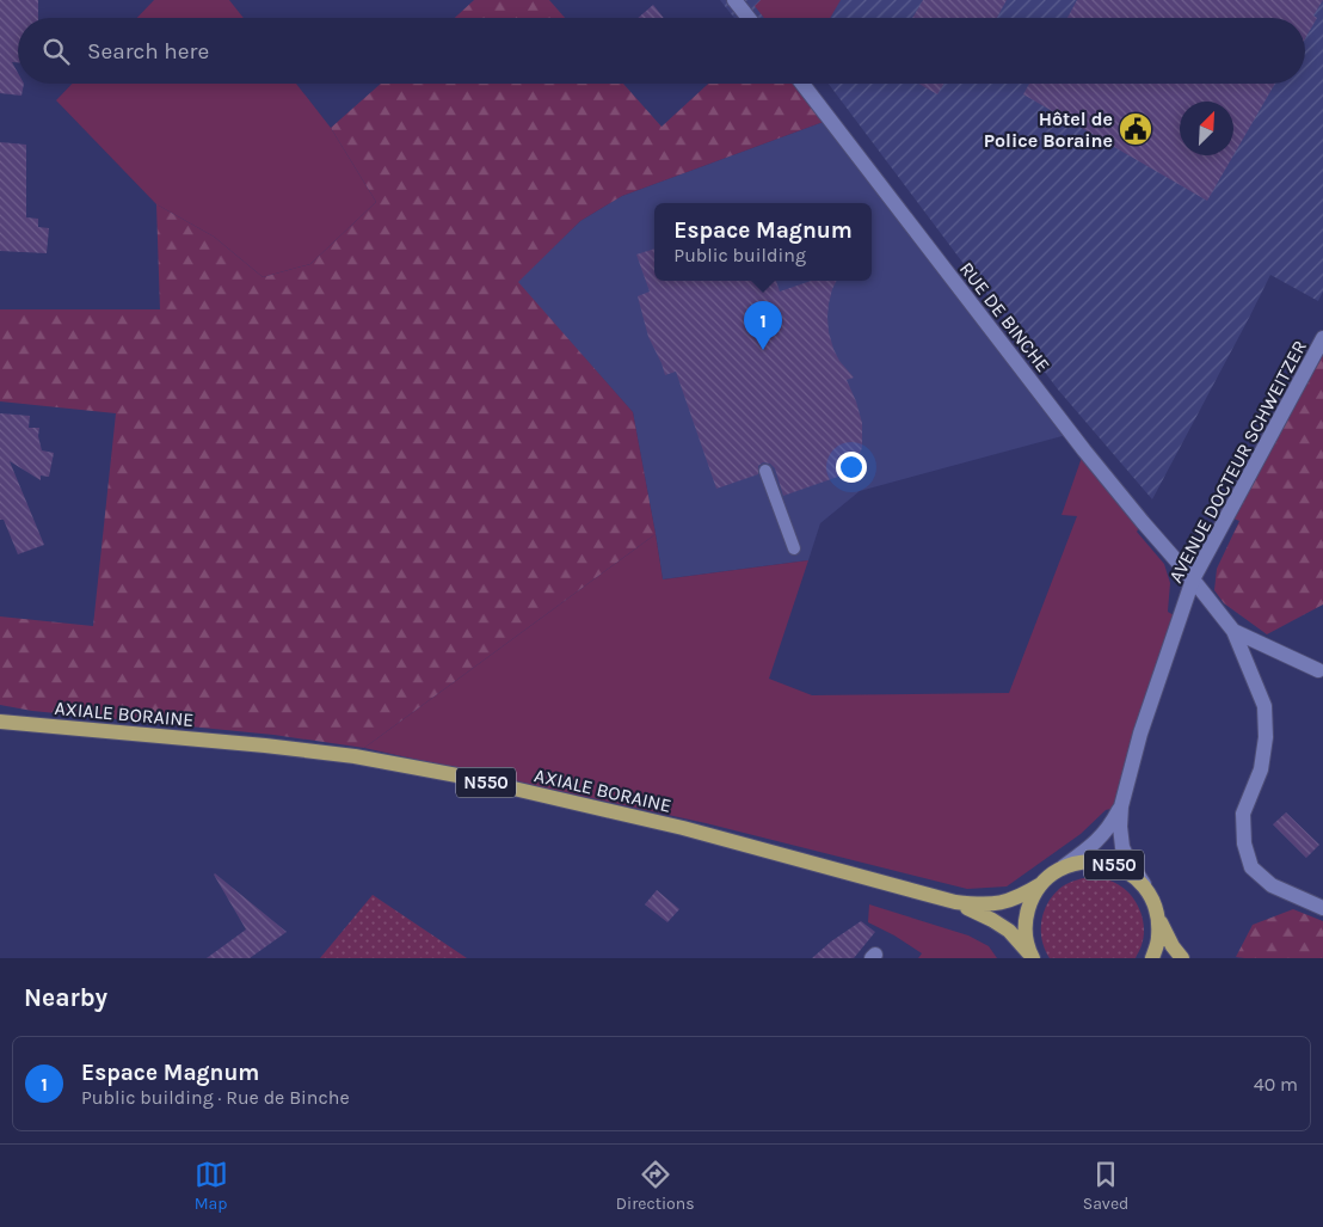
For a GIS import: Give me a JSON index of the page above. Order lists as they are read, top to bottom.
{
  "streets": {
    "main road": ["AXIALE BORAINE", "N550"],
    "street": ["RUE DE BINCHE", "AVENUE DOCTEUR SCHWEITZER"]
  },
  "crossings": [
    ["RUE DE BINCHE", "AVENUE DOCTEUR SCHWEITZER"],
    ["AXIALE BORAINE", "N550"]
  ],
  "places": {
    "public building": ["Hôtel de Police Boraine"]
  },
  "north": "top right",
  "page": {
    "search": "Search here",
    "popup": ["Espace Magnum", "Public building"],
    "pins": "1",
    "heading": "Nearby",
    "list": [
      {
        "mark": "1",
        "name": "Espace Magnum",
        "note": "Public building · Rue de Binche",
        "value": "40 m"
      }
    ],
    "nav": ["Map", "Directions", "Saved"]
  }
}
